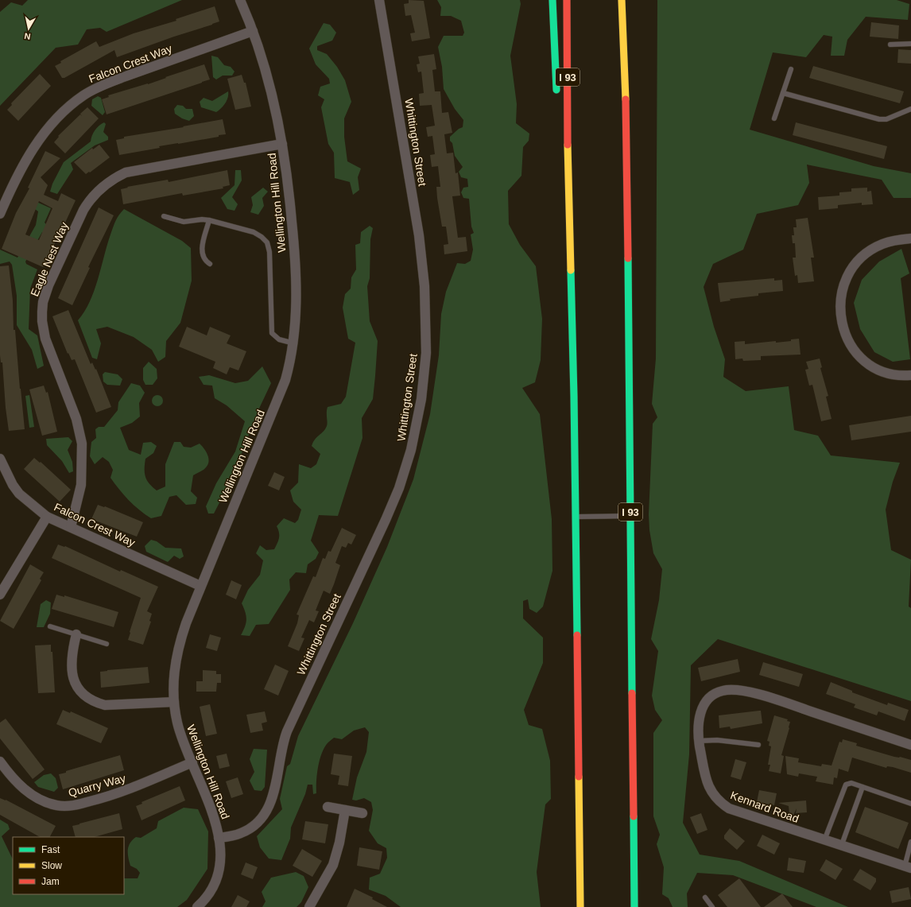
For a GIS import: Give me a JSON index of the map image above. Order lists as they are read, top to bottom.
{
  "streets": {
    "highway": ["I 93"],
    "street": [
      "Falcon Crest Way",
      "Whittington Street",
      "Wellington Hill Road",
      "Eagle Nest Way",
      "Quarry Way",
      "Kennard Road"
    ]
  },
  "crossings": [
    ["Falcon Crest Way", "Wellington Hill Road"],
    ["Falcon Crest Way", "Eagle Nest Way"],
    ["Whittington Street", "Wellington Hill Road"],
    ["Wellington Hill Road", "Eagle Nest Way"],
    ["Wellington Hill Road", "Quarry Way"]
  ],
  "legend": ["Fast", "Slow", "Jam"],
  "north": "bottom"
}
